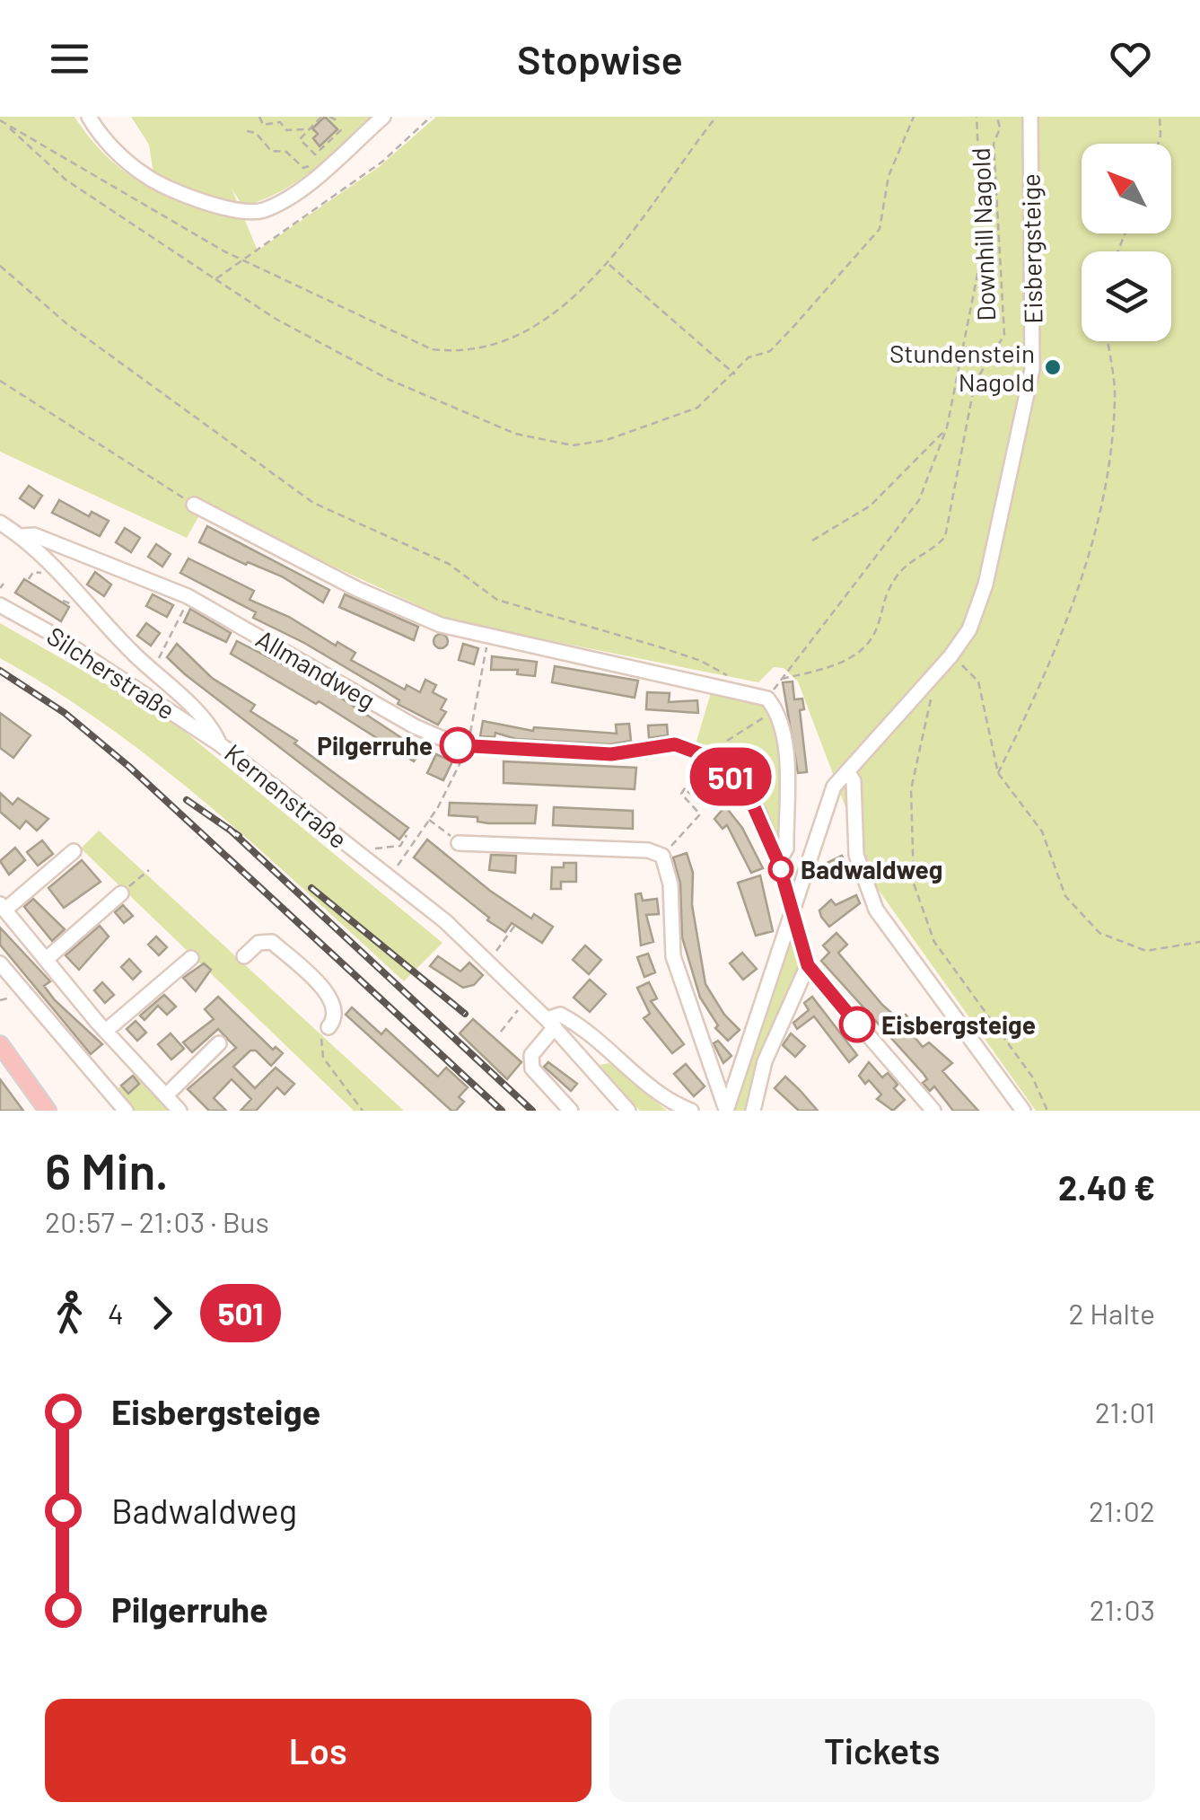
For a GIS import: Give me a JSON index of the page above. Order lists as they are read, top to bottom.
{
  "streets": {
    "street": [
      "Eisbergsteige",
      "Allmandweg",
      "Silcherstraße",
      "Kernenstraße"
    ],
    "path": ["Downhill Nagold"]
  },
  "crossings": [
    ["Eisbergsteige", "Allmandweg"],
    ["Allmandweg", "Kernenstraße"],
    ["Silcherstraße", "Kernenstraße"]
  ],
  "places": [
    "Stundenstein Nagold",
    "Pilgerruhe",
    "Badwaldweg",
    "Eisbergsteige"
  ],
  "lines": ["bus line 501"],
  "north": "top left",
  "page": {
    "header": "Stopwise",
    "on_map": "501",
    "heading": ["6 Min.", "20:57 – 21:03 · Bus", "2.40 €"],
    "legs": ["4", "501", "2 Halte"],
    "list": [
      {
        "name": "Eisbergsteige",
        "value": "21:01"
      },
      {
        "name": "Badwaldweg",
        "value": "21:02"
      },
      {
        "name": "Pilgerruhe",
        "value": "21:03"
      }
    ],
    "buttons": ["Los", "Tickets"]
  }
}
